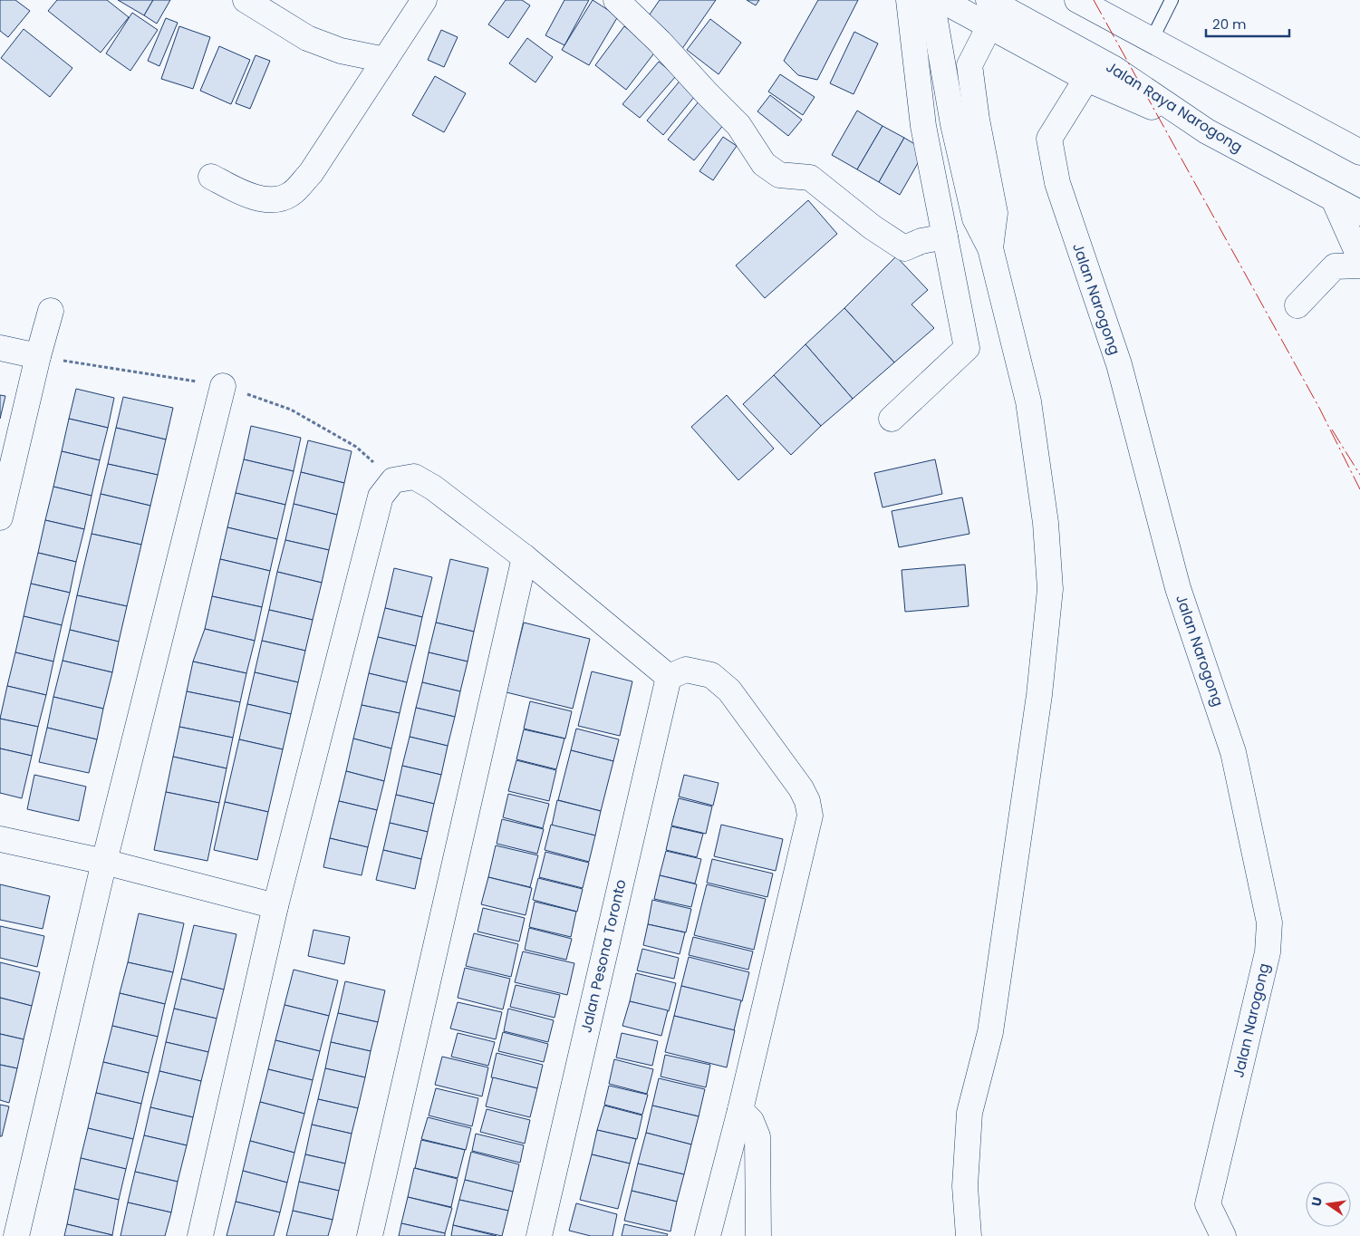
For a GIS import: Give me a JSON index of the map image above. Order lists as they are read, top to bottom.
{
  "streets": {
    "street": ["Jalan Raya Narogong", "Jalan Narogong", "Jalan Pesona Toronto"]
  },
  "scale_bar": "20 m",
  "north": "left"
}
